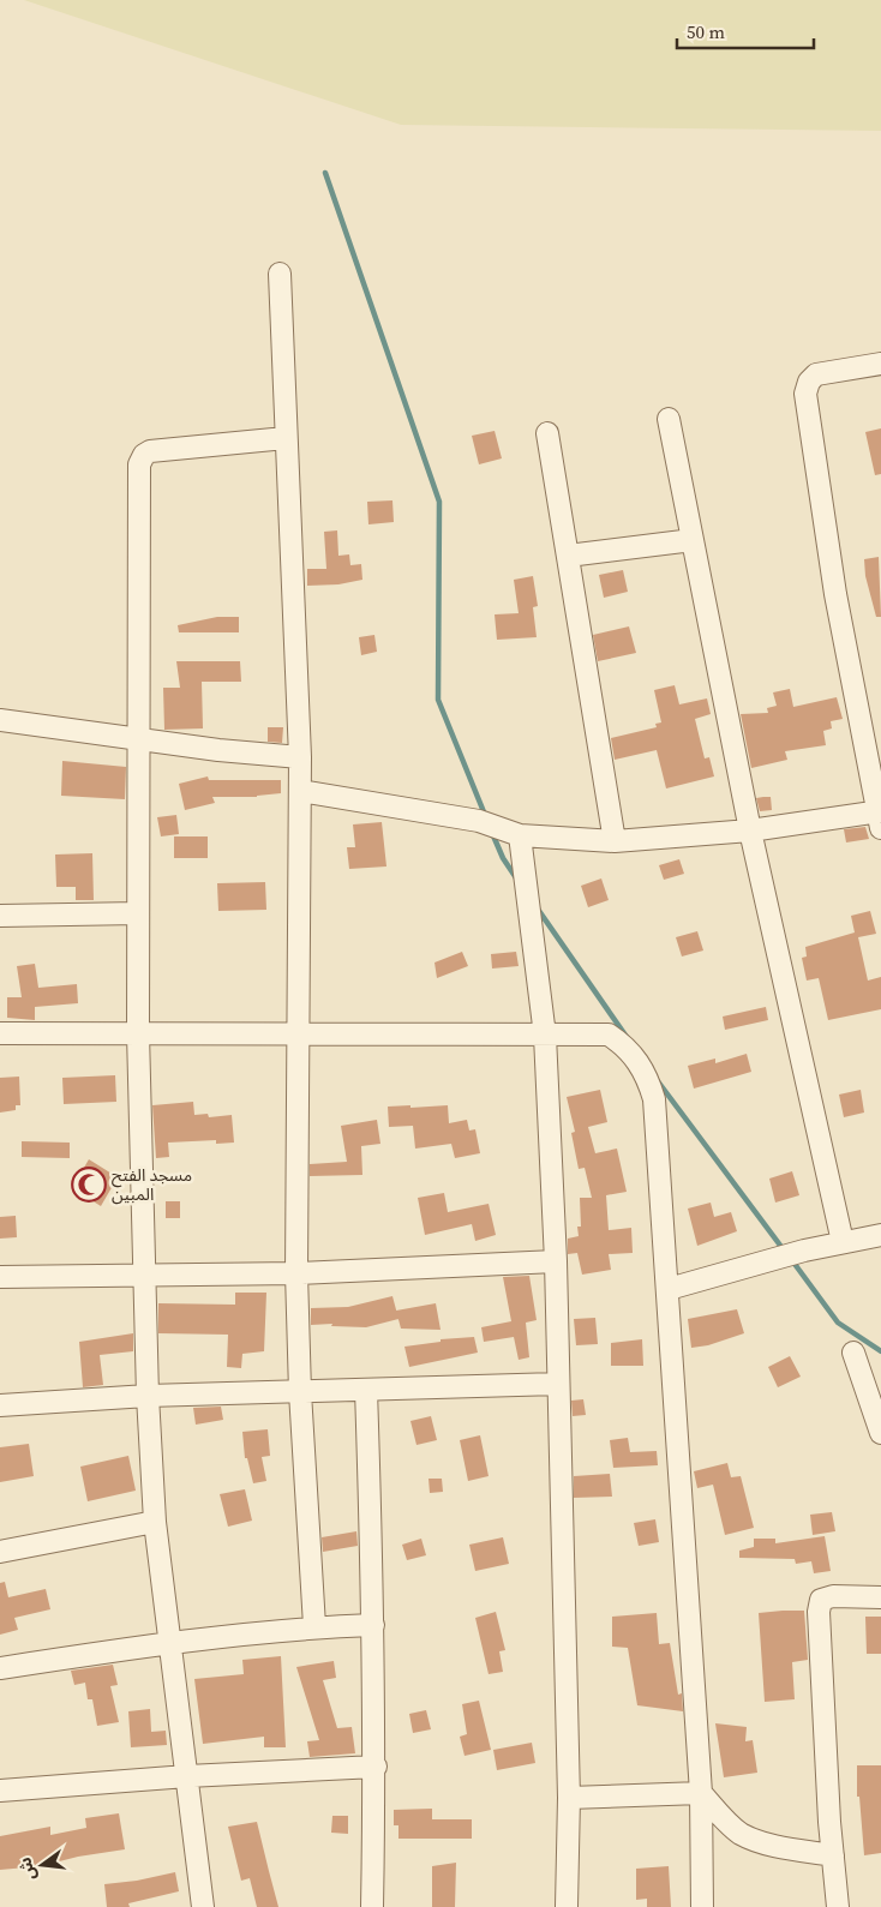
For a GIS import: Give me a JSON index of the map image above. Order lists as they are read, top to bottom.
{
  "places": {
    "mosque": ["مسجد الفتح المبين"]
  },
  "scale_bar": "50 m",
  "north": "left"
}
